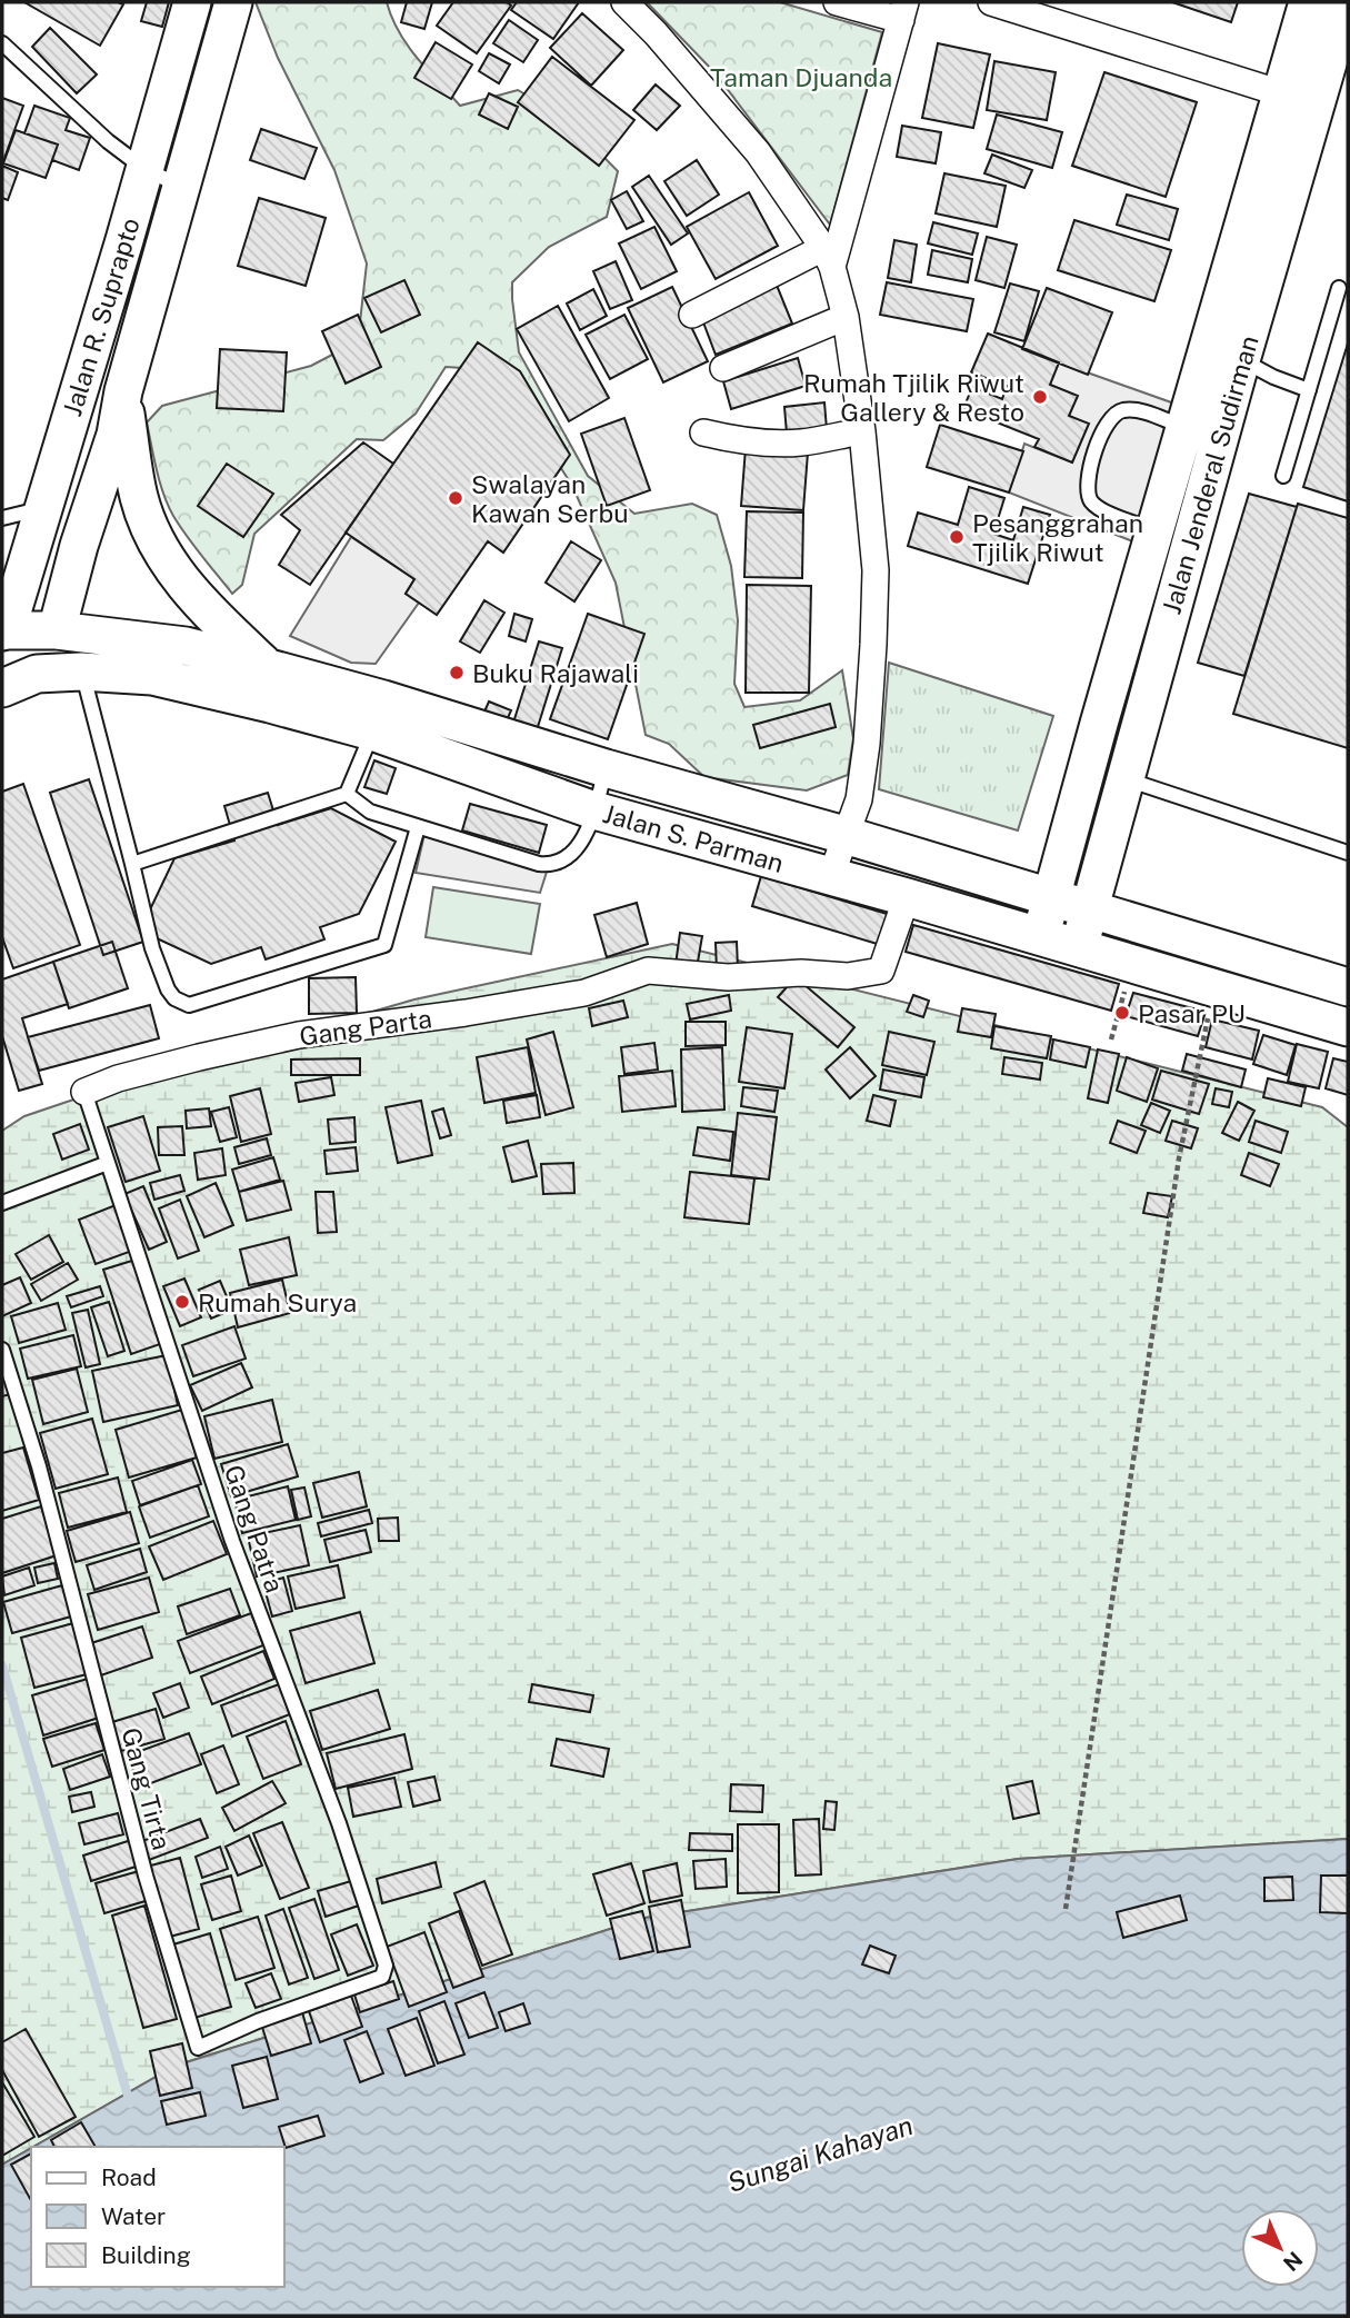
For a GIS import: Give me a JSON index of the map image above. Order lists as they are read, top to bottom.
{
  "streets": {
    "main road": ["Jalan R. Suprapto", "Jalan Jenderal Sudirman", "Jalan S. Parman"],
    "street": ["Gang Parta"],
    "lane": ["Gang Patra", "Gang Tirta"]
  },
  "crossings": [
    ["Jalan R. Suprapto", "Jalan S. Parman"],
    ["Jalan Jenderal Sudirman", "Jalan S. Parman"],
    ["Jalan S. Parman", "Gang Parta"],
    ["Gang Parta", "Gang Patra"],
    ["Gang Patra", "Gang Tirta"]
  ],
  "water": ["Sungai Kahayan"],
  "parks": ["Taman Djuanda"],
  "places": [
    "Rumah Tjilik Riwut Gallery & Resto",
    "Swalayan Kawan Serbu",
    "Pesanggrahan Tjilik Riwut",
    "Buku Rajawali",
    "Pasar PU",
    "Rumah Surya"
  ],
  "legend": ["Road", "Water", "Building"],
  "north": "bottom right"
}
